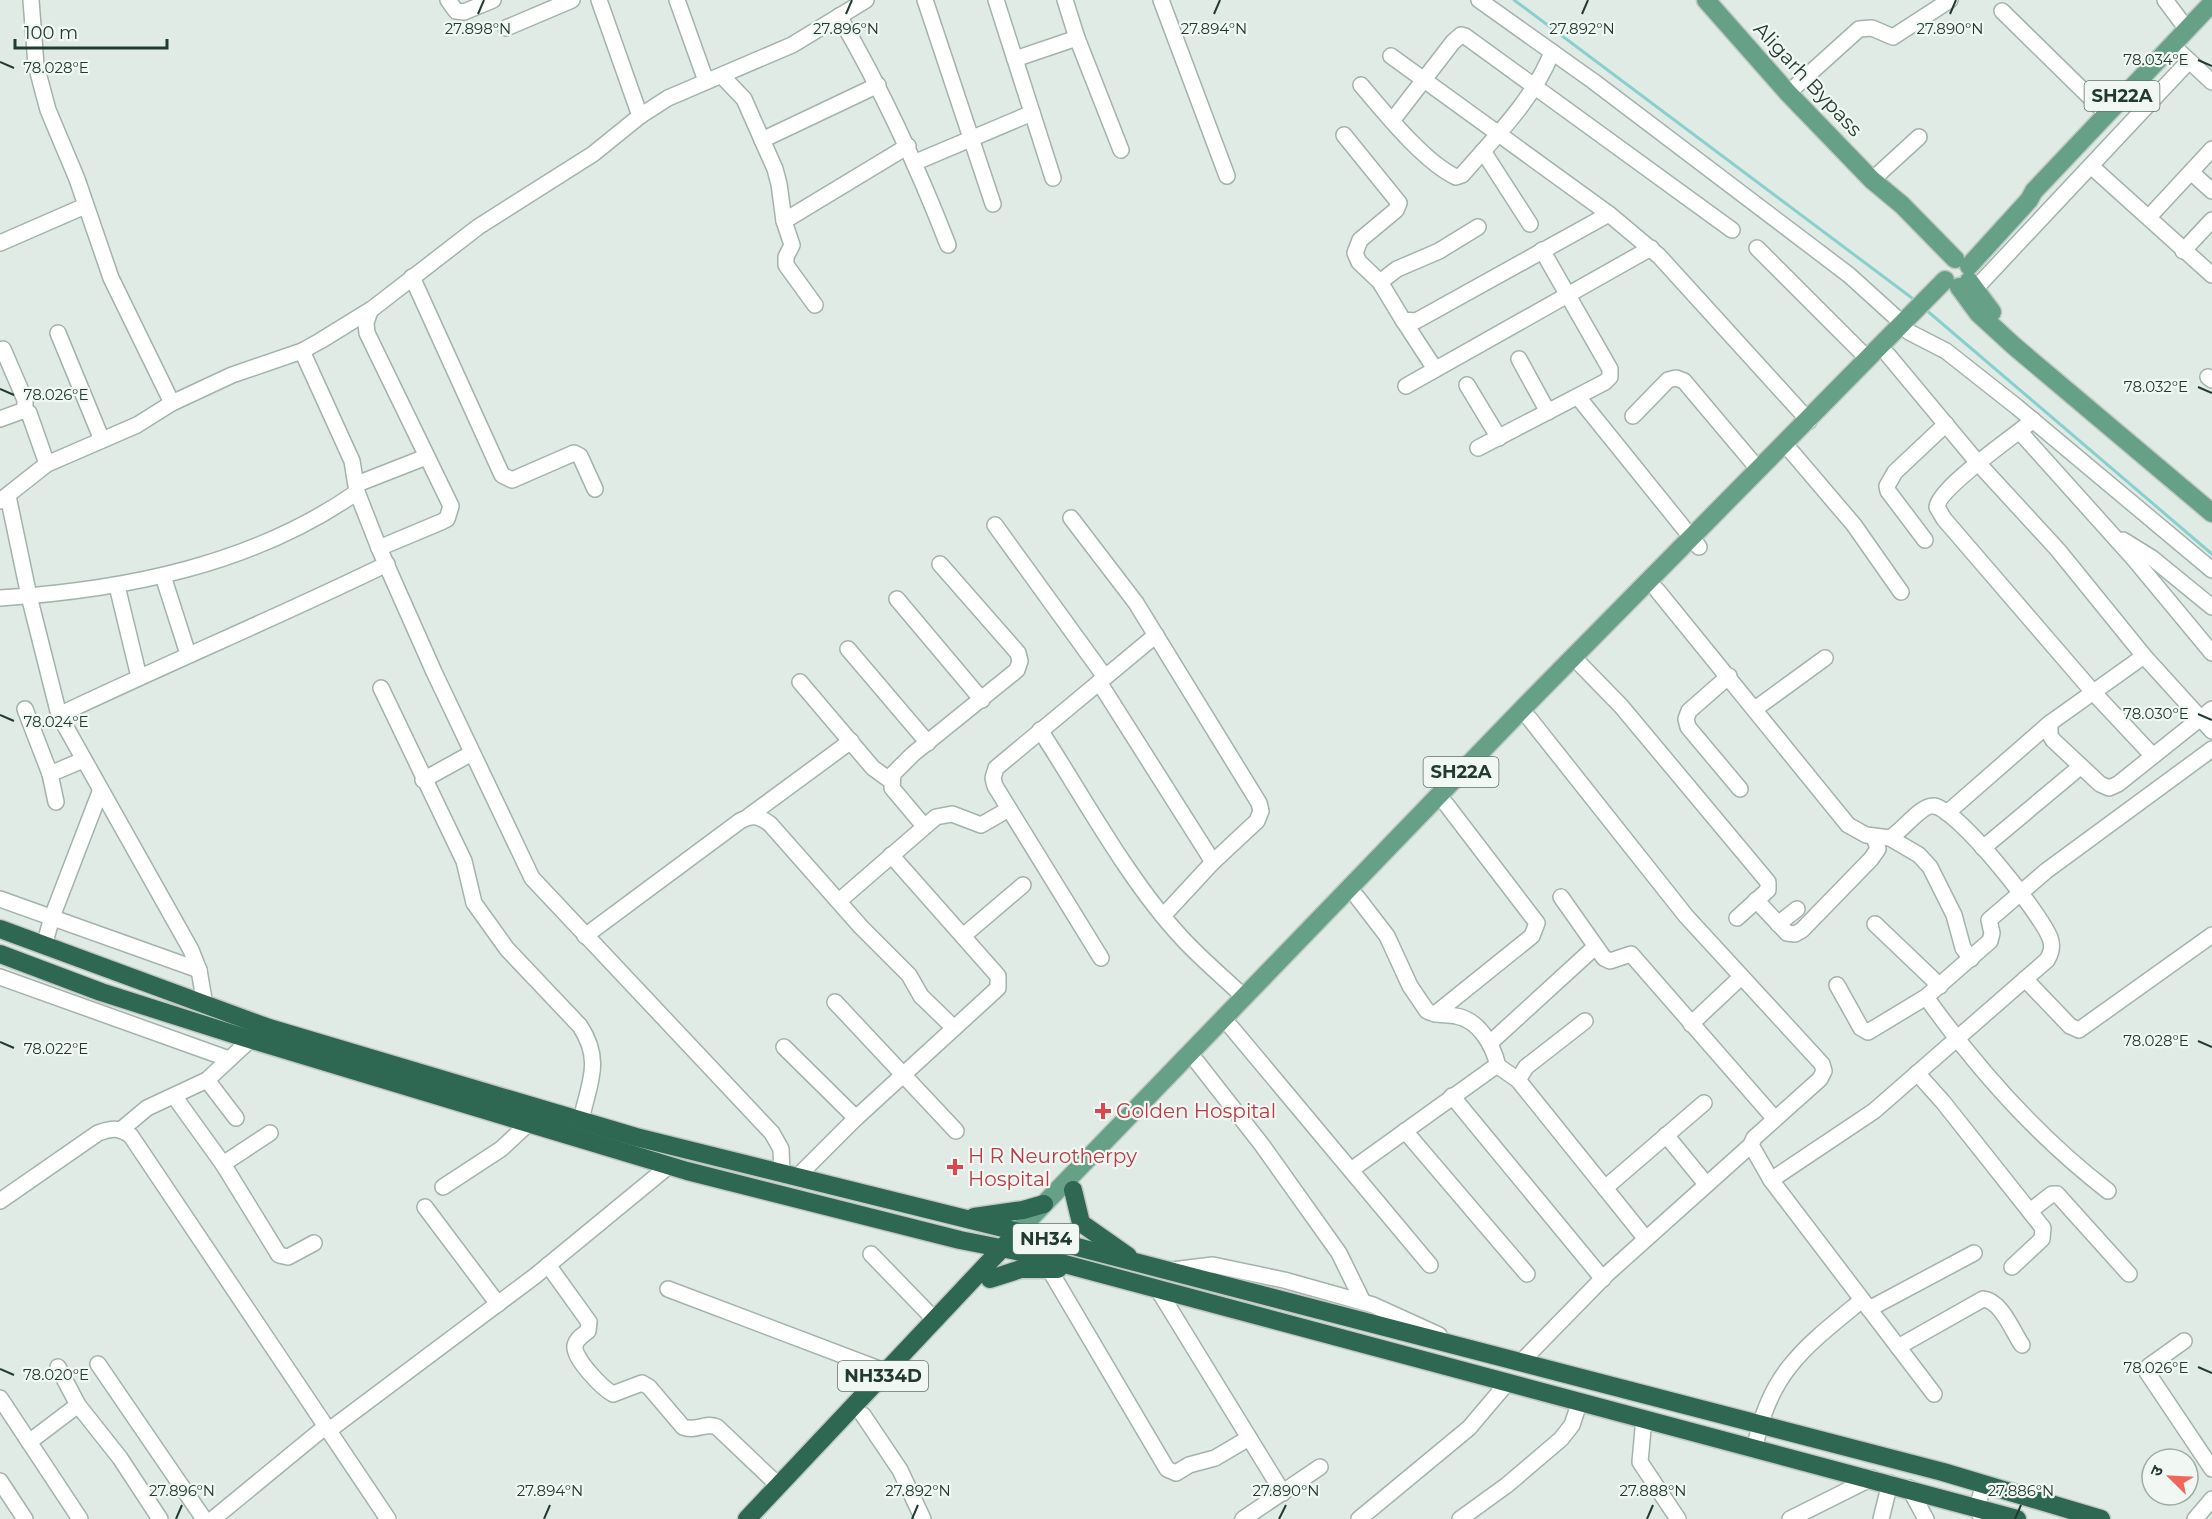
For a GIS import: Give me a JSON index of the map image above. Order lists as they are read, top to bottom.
{
  "streets": {
    "highway": ["NH34", "NH334D"],
    "main road": ["Aligarh Bypass", "SH22A"]
  },
  "crossings": [
    ["Aligarh Bypass", "SH22A"],
    ["SH22A", "NH34"],
    ["SH22A", "NH334D"],
    ["NH34", "NH334D"]
  ],
  "places": {
    "health": ["Golden Hospital", "H R Neurotherpy Hospital"]
  },
  "scale_bar": "100 m",
  "north": "top left",
  "coordinates": [
    "27.898°N",
    "27.890°N",
    "27.896°N",
    "27.894°N",
    "27.892°N",
    "78.034°E",
    "78.028°E",
    "78.032°E",
    "78.026°E",
    "78.030°E",
    "78.024°E",
    "78.022°E",
    "78.020°E",
    "27.888°N",
    "27.886°N"
  ]
}
